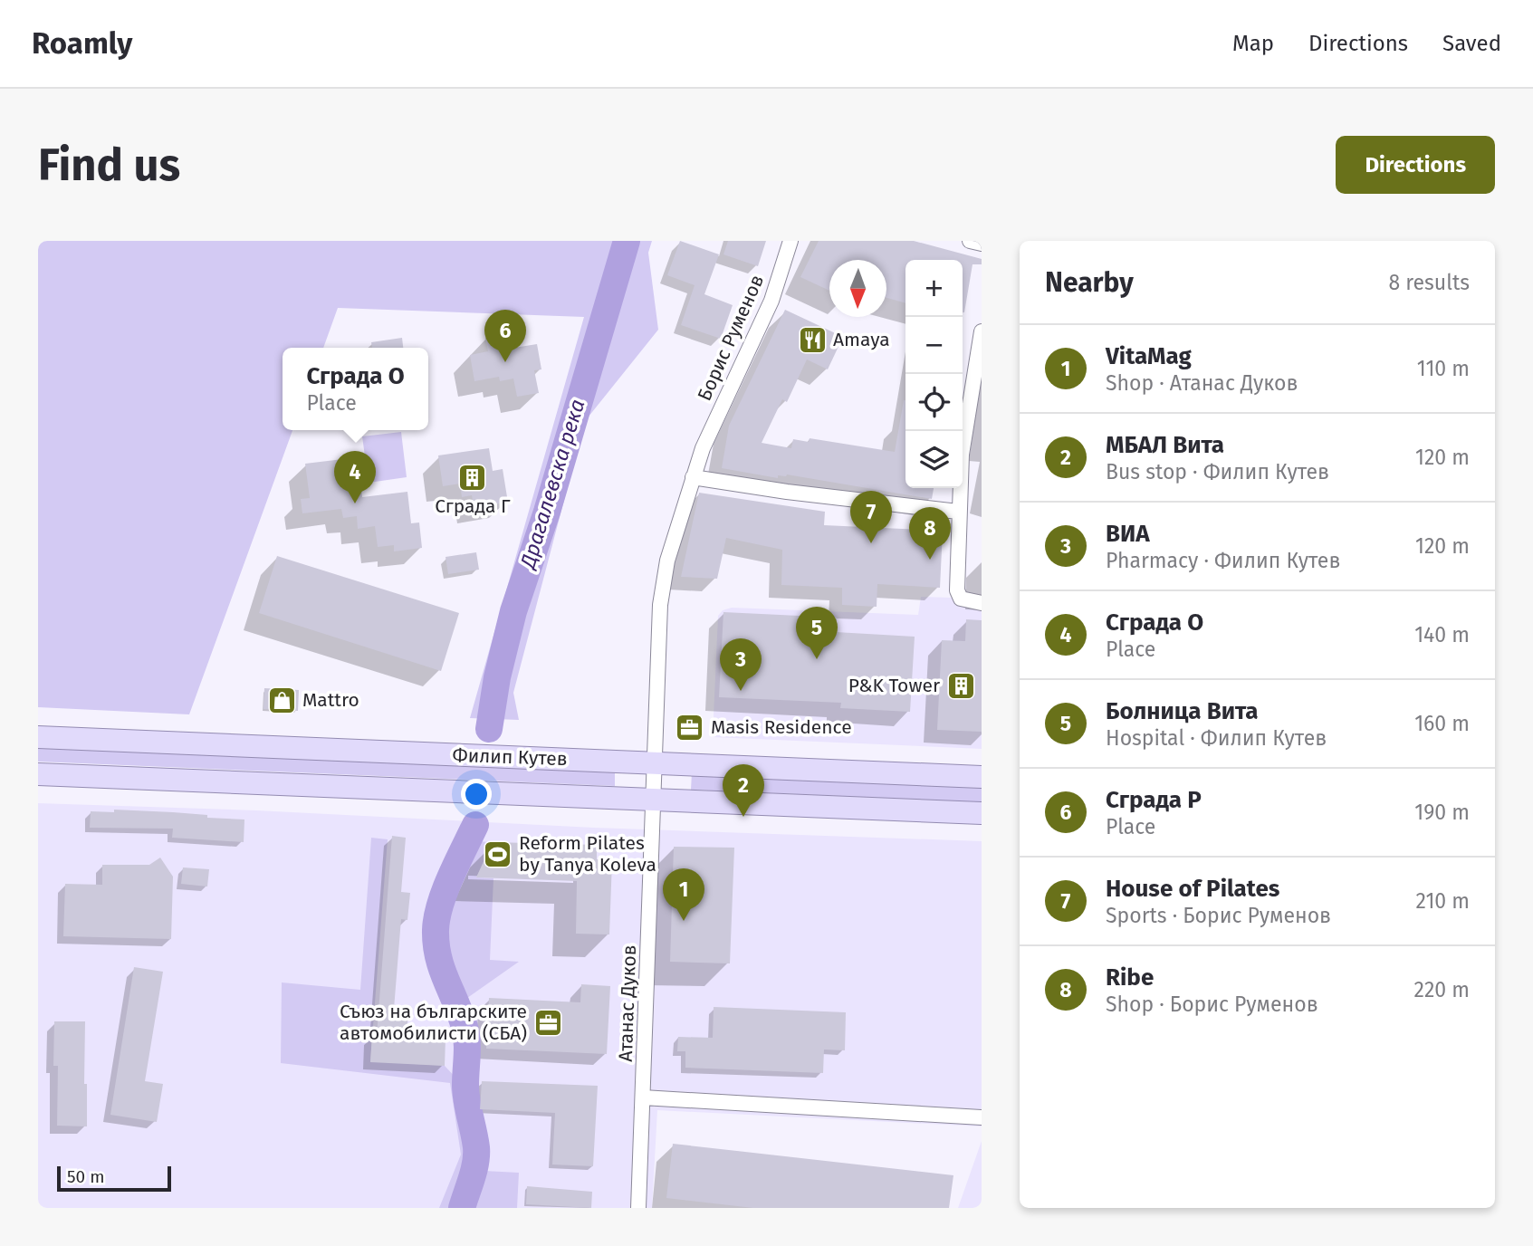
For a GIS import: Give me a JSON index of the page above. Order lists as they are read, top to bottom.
{
  "streets": {
    "main road": ["Филип Кутев"],
    "street": ["Борис Руменов", "Атанас Дуков"]
  },
  "crossings": [
    ["Борис Руменов", "Филип Кутев"],
    ["Борис Руменов", "Атанас Дуков"],
    ["Филип Кутев", "Атанас Дуков"]
  ],
  "water": ["Драгалевска река"],
  "places": {
    "restaurant": ["Amaya"],
    "building": ["Сграда Г", "P&K Tower"],
    "shop": ["Mattro"],
    "office": ["Masis Residence", "Съюз на българските автомобилисти (СБА)"],
    "sports": ["Reform Pilates by Tanya Koleva"]
  },
  "scale_bar": "50 m",
  "north": "bottom",
  "page": {
    "header": "Roamly",
    "nav": ["Map", "Directions", "Saved"],
    "buttons": "Directions",
    "title": "Find us",
    "heading": ["Nearby", "8 results"],
    "map_buttons": ["+", "−"],
    "pins": [
      "6",
      "4",
      "7",
      "8",
      "5",
      "3",
      "2",
      "1"
    ],
    "list": [
      {
        "mark": "1",
        "name": "VitaMag",
        "note": "Shop · Атанас Дуков",
        "value": "110 m"
      },
      {
        "mark": "2",
        "name": "МБАЛ Вита",
        "note": "Bus stop · Филип Кутев",
        "value": "120 m"
      },
      {
        "mark": "3",
        "name": "ВИА",
        "note": "Pharmacy · Филип Кутев",
        "value": "120 m"
      },
      {
        "mark": "4",
        "name": "Сграда О",
        "note": "Place",
        "value": "140 m"
      },
      {
        "mark": "5",
        "name": "Болница Вита",
        "note": "Hospital · Филип Кутев",
        "value": "160 m"
      },
      {
        "mark": "6",
        "name": "Сграда Р",
        "note": "Place",
        "value": "190 m"
      },
      {
        "mark": "7",
        "name": "House of Pilates",
        "note": "Sports · Борис Руменов",
        "value": "210 m"
      },
      {
        "mark": "8",
        "name": "Ribe",
        "note": "Shop · Борис Руменов",
        "value": "220 m"
      }
    ],
    "popup": ["Сграда О", "Place"],
    "scale": "50 m"
  }
}
